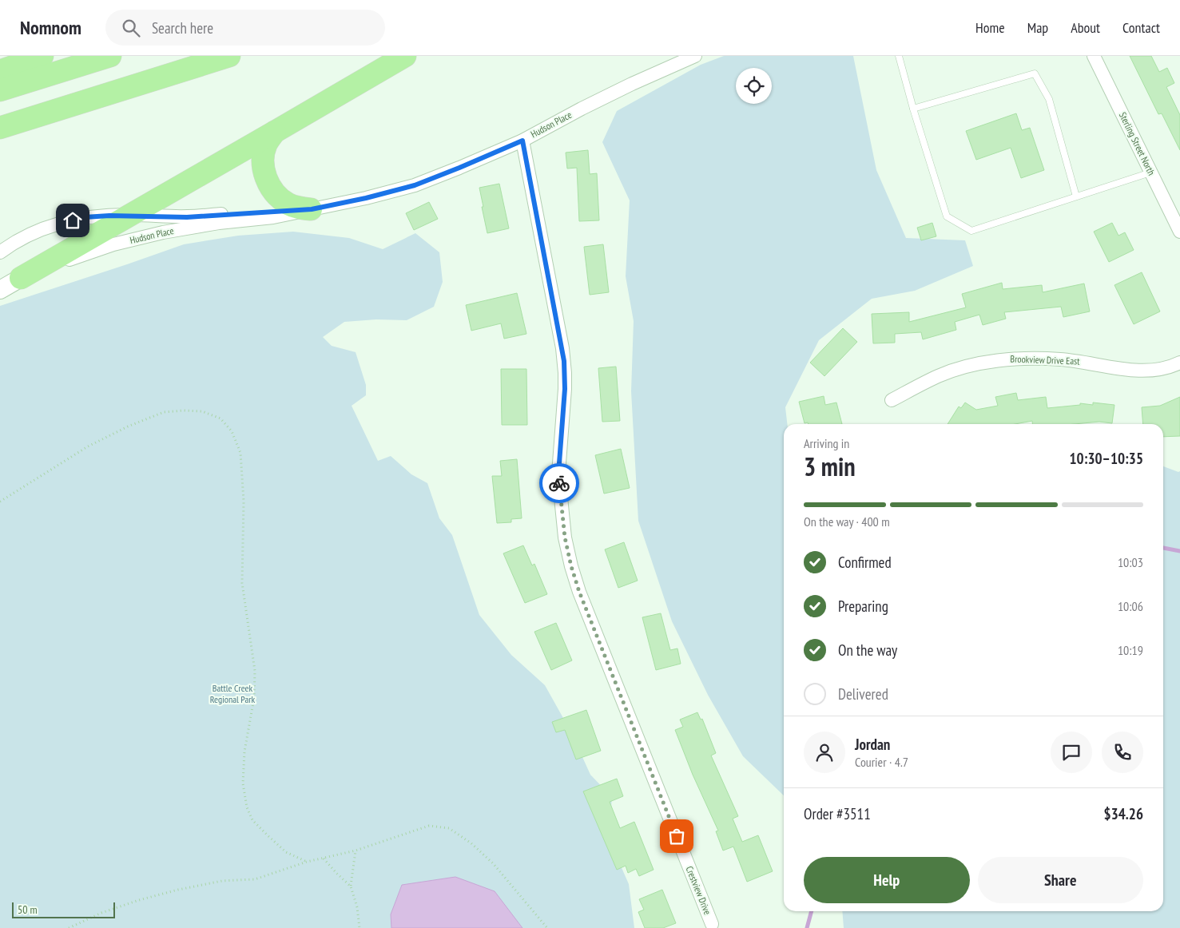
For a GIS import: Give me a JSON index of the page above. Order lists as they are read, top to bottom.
{
  "streets": {
    "street": [
      "Hudson Place",
      "Sterling Street North",
      "Brookview Drive East",
      "Crestview Drive"
    ]
  },
  "crossings": [
    ["Hudson Place", "Crestview Drive"]
  ],
  "parks": ["Battle Creek Regional Park"],
  "scale_bar": "50 m",
  "page": {
    "header": "Nomnom",
    "search": "Search here",
    "nav": [
      "Home",
      "Map",
      "About",
      "Contact"
    ],
    "heading": ["3 min", "Arriving in", "10:30–10:35"],
    "panel": [
      "Jordan",
      "Courier · 4.7",
      "Order #3511",
      "$34.26"
    ],
    "bar": "On the way · 400 m",
    "list": [
      ["Confirmed", "10:03"],
      ["Preparing", "10:06"],
      ["On the way", "10:19"],
      "Delivered"
    ],
    "buttons": ["Help", "Share"],
    "scale": "50 m"
  }
}
